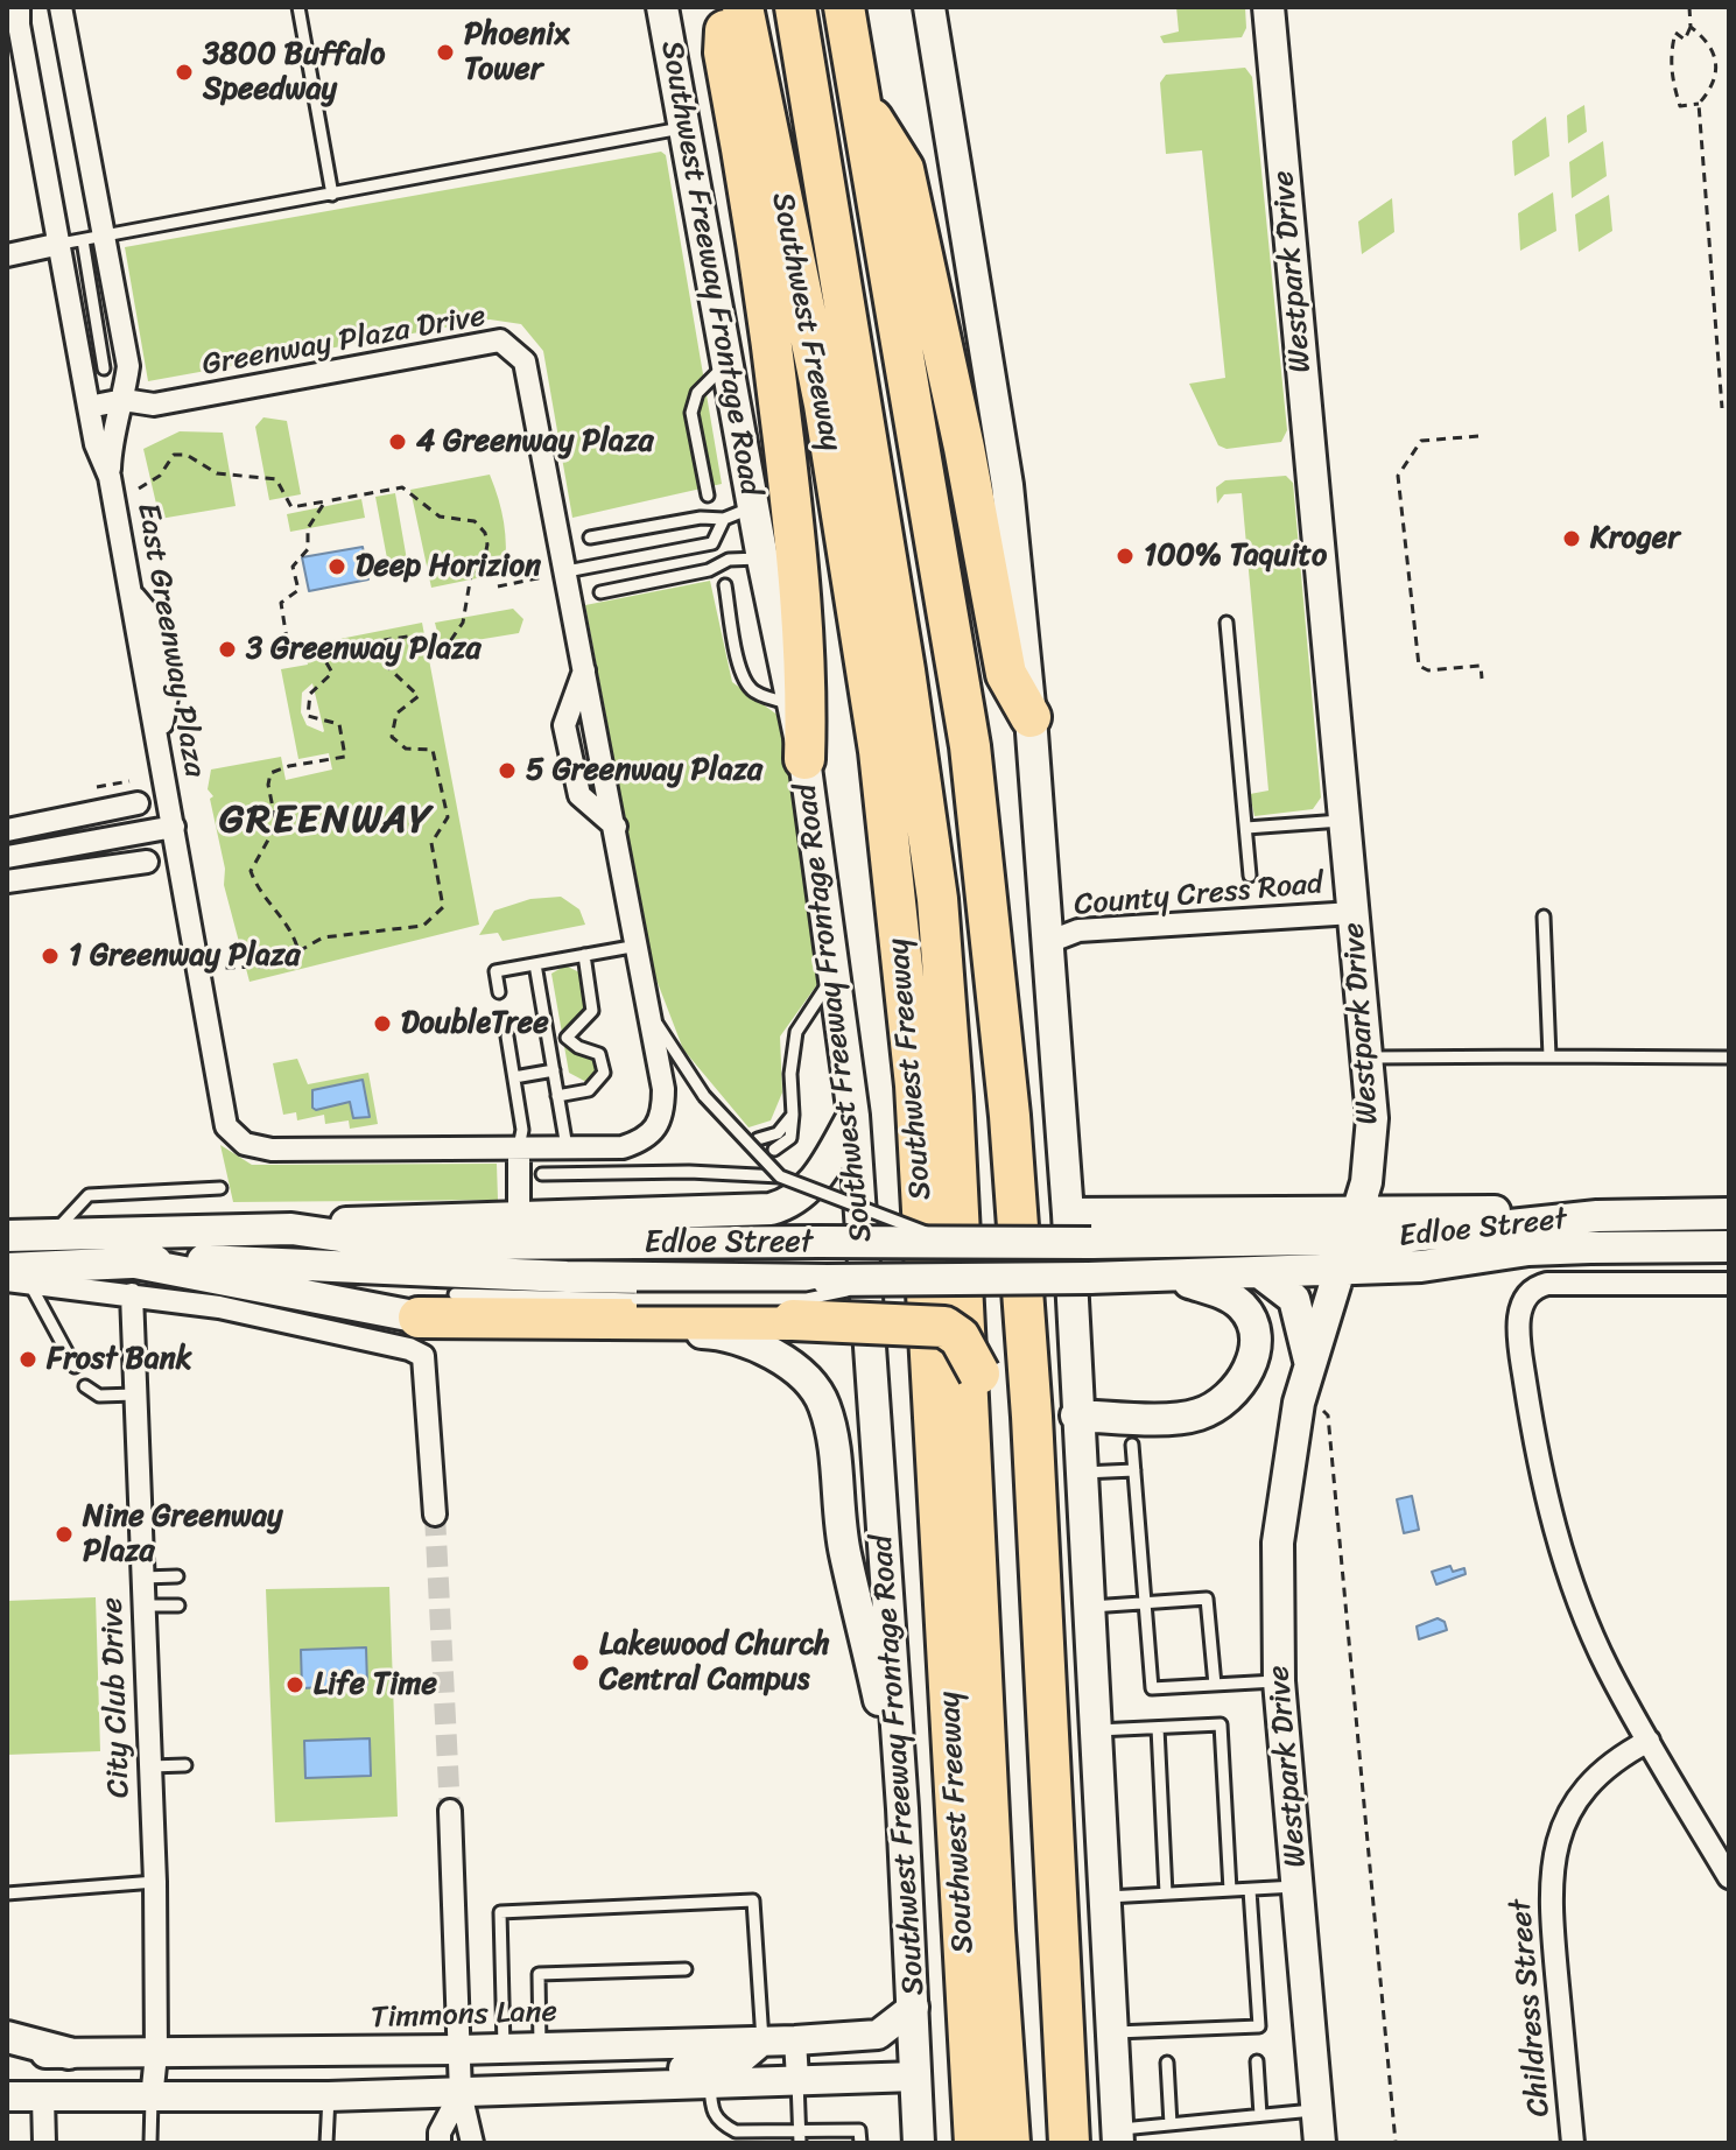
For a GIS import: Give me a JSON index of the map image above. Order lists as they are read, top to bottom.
{
  "streets": {
    "highway": ["Southwest Freeway"],
    "main road": ["Southwest Freeway Frontage Road", "Westpark Drive", "Edloe Street"],
    "street": [
      "Greenway Plaza Drive",
      "East Greenway Plaza",
      "County Cress Road",
      "City Club Drive",
      "Childress Street",
      "Timmons Lane"
    ]
  },
  "crossings": [
    ["Southwest Freeway Frontage Road", "Timmons Lane"],
    ["Westpark Drive", "County Cress Road"],
    ["Westpark Drive", "Edloe Street"],
    ["Edloe Street", "Childress Street"],
    ["City Club Drive", "Timmons Lane"]
  ],
  "districts": ["GREENWAY"],
  "places": [
    "Phoenix Tower",
    "3800 Buffalo Speedway",
    "4 Greenway Plaza",
    "Kroger",
    "100% Taquito",
    "Deep Horizion",
    "3 Greenway Plaza",
    "5 Greenway Plaza",
    "1 Greenway Plaza",
    "DoubleTree",
    "Frost Bank",
    "Nine Greenway Plaza",
    "Lakewood Church Central Campus",
    "Life Time"
  ]
}
